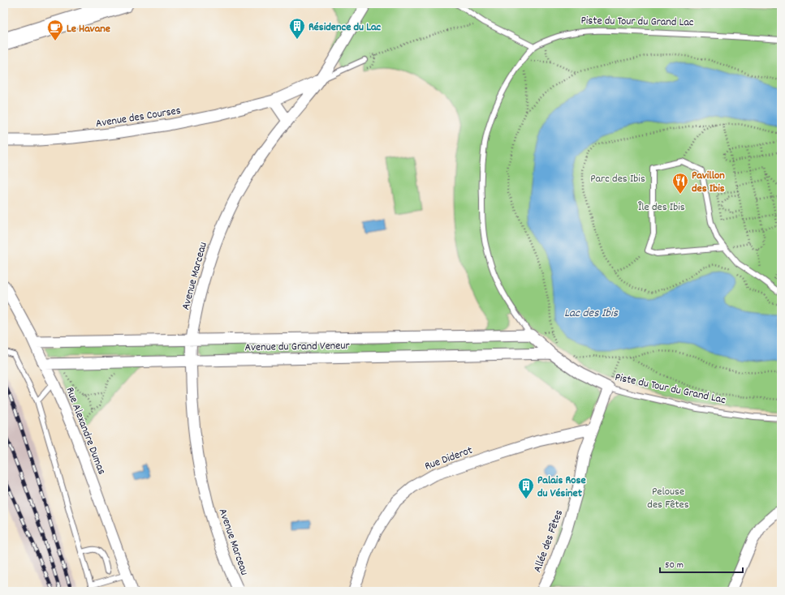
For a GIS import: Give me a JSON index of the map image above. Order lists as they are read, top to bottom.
{
  "streets": {
    "street": [
      "Piste du Tour du Grand Lac",
      "Avenue des Courses",
      "Avenue Marceau",
      "Avenue du Grand Veneur",
      "Rue Alexandre Dumas",
      "Rue Diderot",
      "Allée des Fêtes"
    ]
  },
  "crossings": [
    ["Piste du Tour du Grand Lac", "Avenue du Grand Veneur"],
    ["Piste du Tour du Grand Lac", "Allée des Fêtes"],
    ["Avenue des Courses", "Avenue Marceau"],
    ["Avenue Marceau", "Avenue du Grand Veneur"],
    ["Avenue du Grand Veneur", "Rue Alexandre Dumas"],
    ["Rue Diderot", "Allée des Fêtes"]
  ],
  "water": ["Lac des Ibis"],
  "parks": ["Parc des Ibis", "Île des Ibis", "Pelouse des Fêtes"],
  "places": {
    "building": ["Résidence du Lac", "Palais Rose du Vésinet"],
    "cafe": ["Le Havane"],
    "restaurant": ["Pavillon des Ibis"]
  },
  "scale_bar": "50 m"
}
